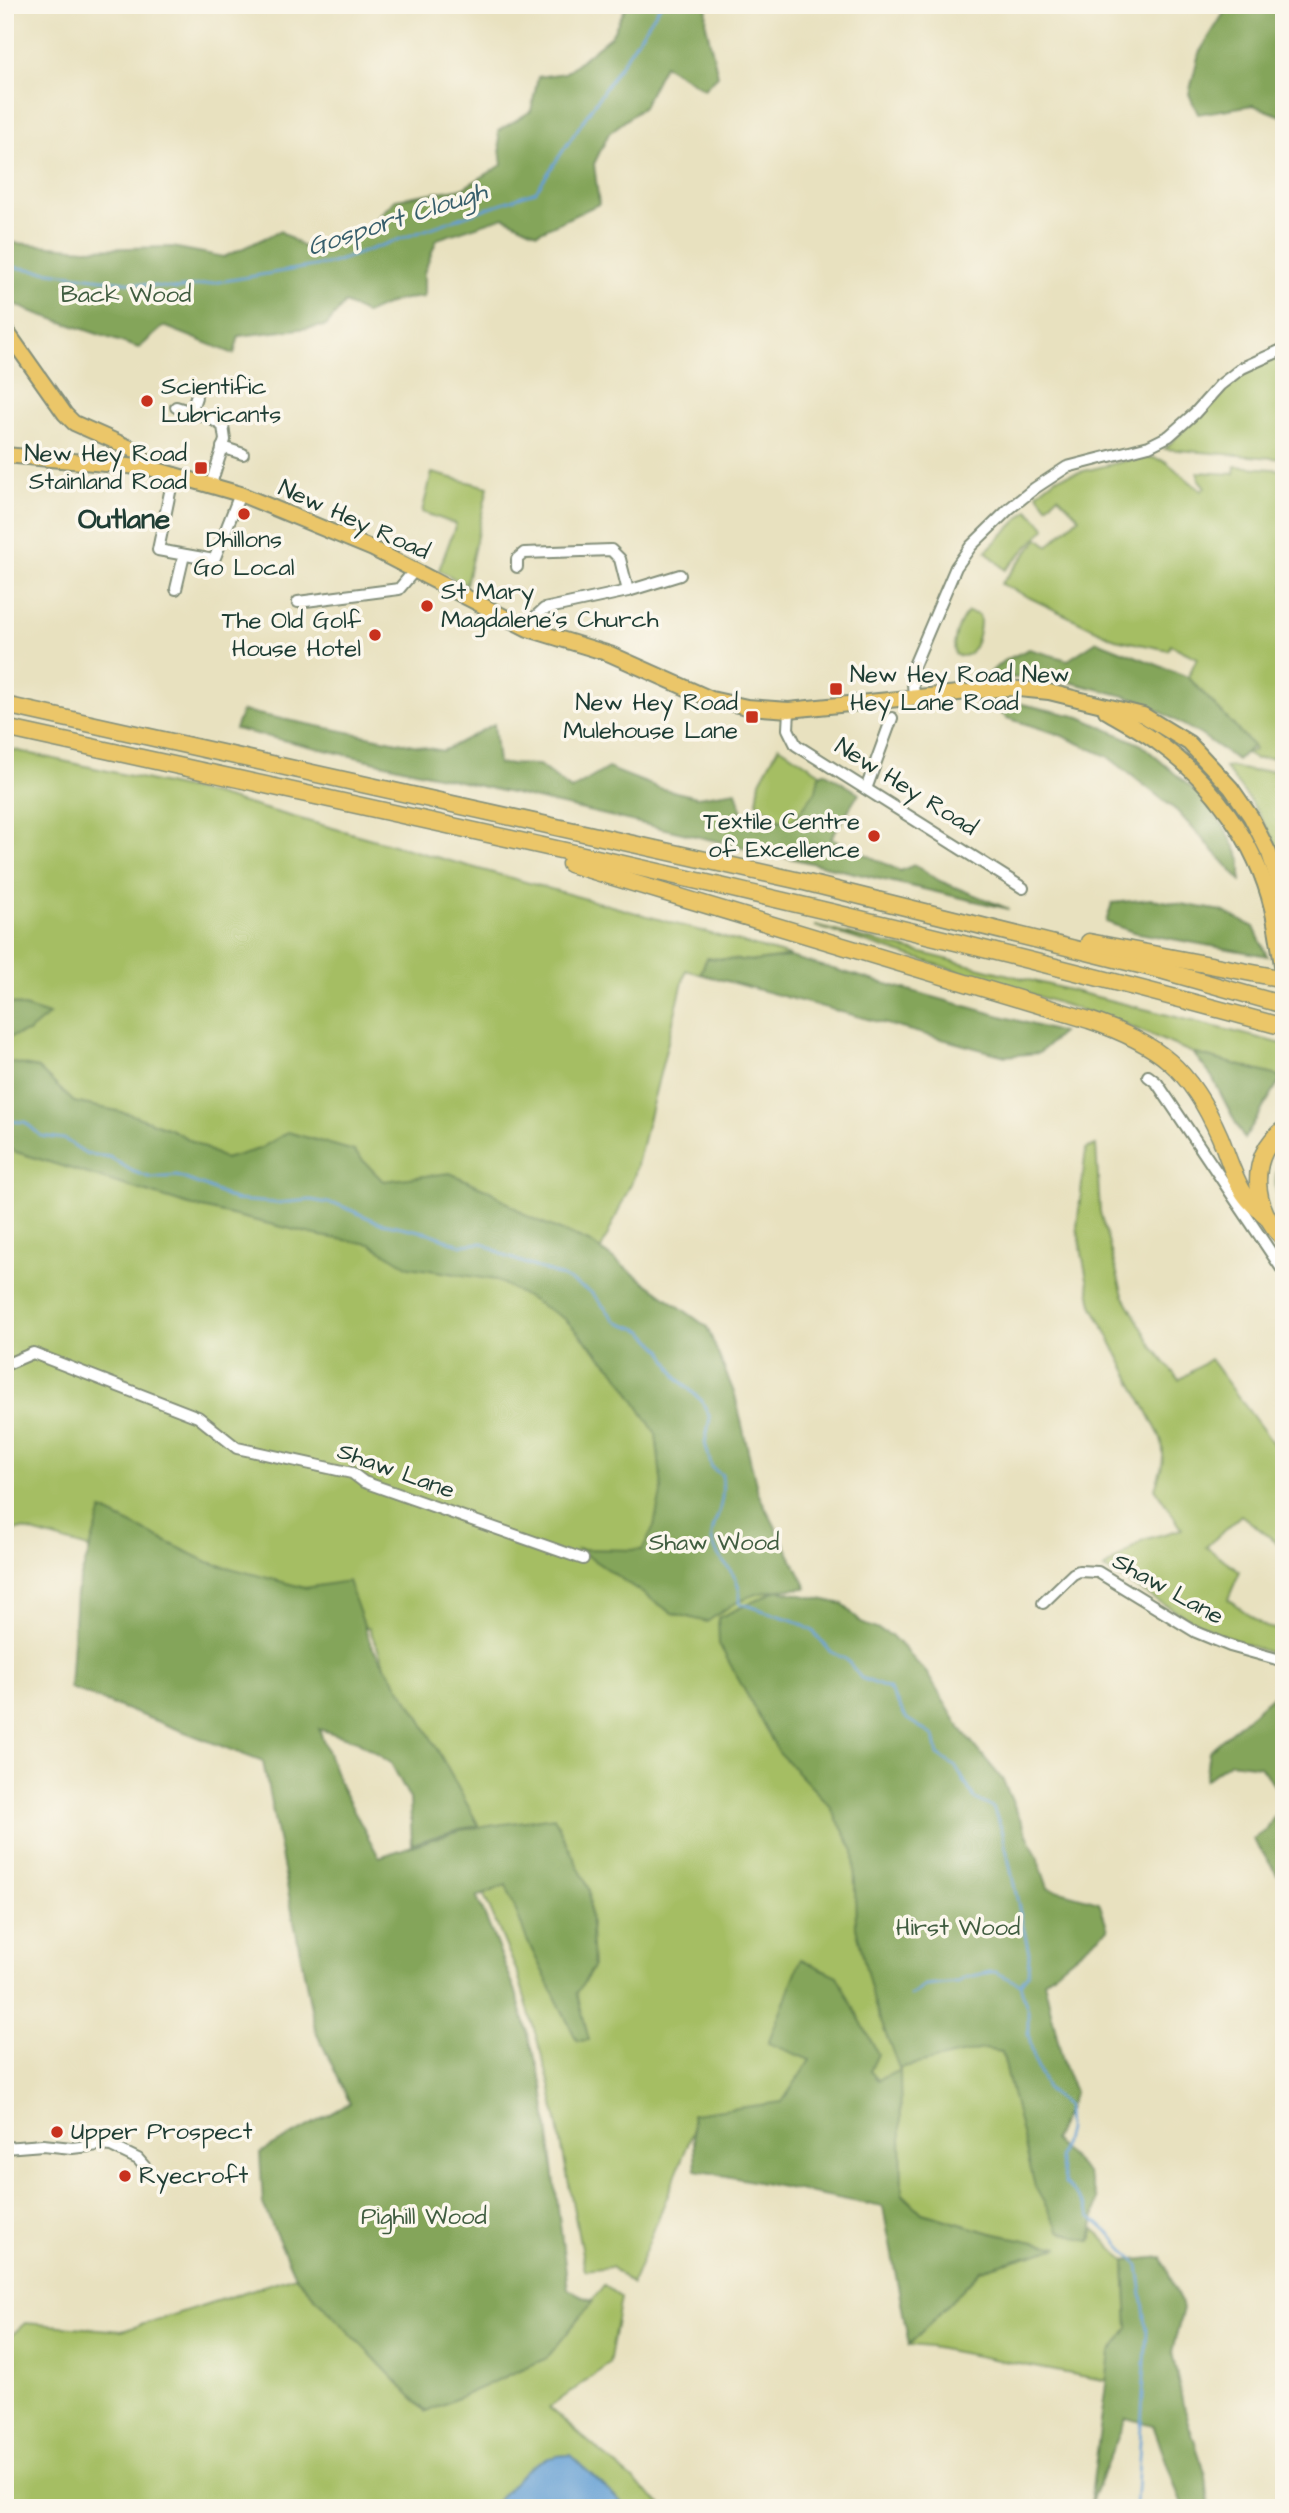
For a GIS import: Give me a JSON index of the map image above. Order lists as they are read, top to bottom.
{
  "streets": {
    "main road": ["New Hey Road"],
    "street": ["Shaw Lane"]
  },
  "districts": ["Outlane"],
  "water": ["Gosport Clough"],
  "parks": [
    "Back Wood",
    "Shaw Wood",
    "Hirst Wood",
    "Pighill Wood"
  ],
  "places": {
    "other": [
      "Scientific Lubricants",
      "Dhillons Go Local",
      "St Mary Magdalene's Church",
      "The Old Golf House Hotel",
      "Textile Centre of Excellence",
      "Upper Prospect",
      "Ryecroft"
    ],
    "transit": ["New Hey Road Stainland Road", "New Hey Road New Hey Lane Road", "New Hey Road Mulehouse Lane"]
  }
}
